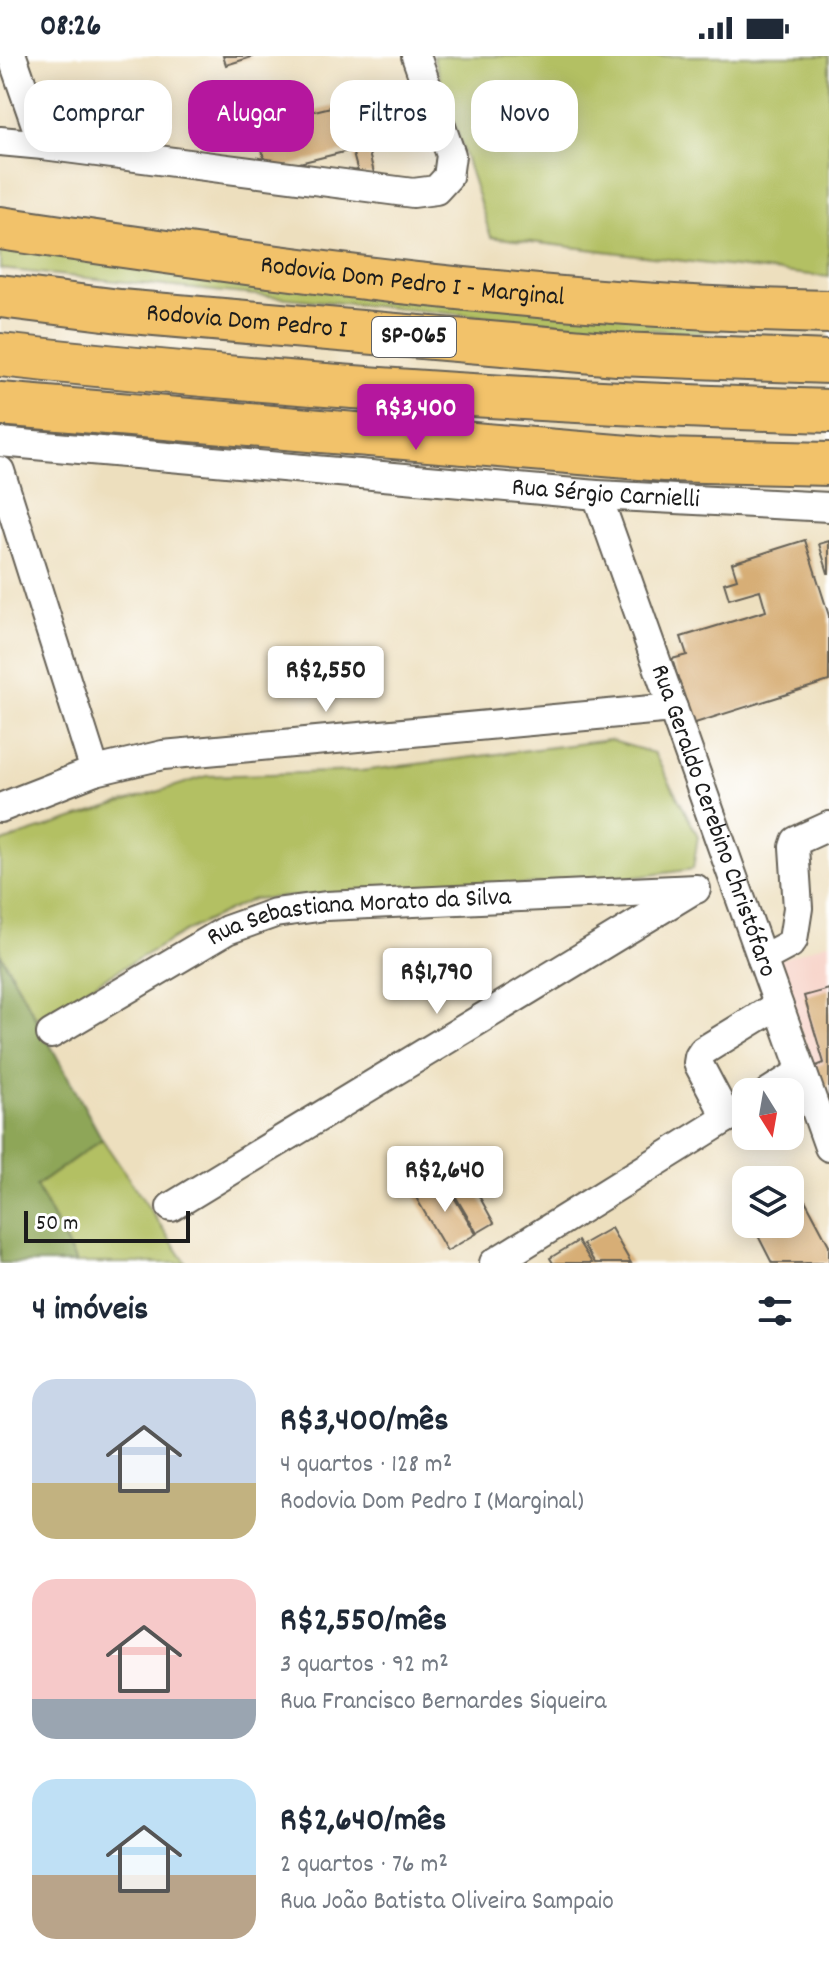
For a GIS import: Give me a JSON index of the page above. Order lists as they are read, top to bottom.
{
  "streets": {
    "highway": ["Rodovia Dom Pedro I - Marginal", "Rodovia Dom Pedro I", "SP-065"],
    "street": ["Rua Sérgio Carnielli", "Rua Geraldo Cerebino Christófaro", "Rua Sebastiana Morato da Silva"]
  },
  "crossings": [
    ["Rua Sérgio Carnielli", "Rua Geraldo Cerebino Christófaro"]
  ],
  "scale_bar": "50 m",
  "north": "bottom",
  "page": {
    "status": "08:26",
    "chip": [
      "Comprar",
      "Alugar",
      "Filtros",
      "Novo"
    ],
    "price": [
      "R$3,400",
      "R$2,550",
      "R$1,790",
      "R$2,640"
    ],
    "scale": "50 m",
    "heading": "4 imóveis",
    "list": [
      {
        "name": "R$3,400/mês",
        "note": "4 quartos · 128 m² · Rodovia Dom Pedro I (Marginal)"
      },
      {
        "name": "R$2,550/mês",
        "note": "3 quartos · 92 m² · Rua Francisco Bernardes Siqueira"
      },
      {
        "name": "R$2,640/mês",
        "note": "2 quartos · 76 m² · Rua João Batista Oliveira Sampaio"
      }
    ]
  }
}
